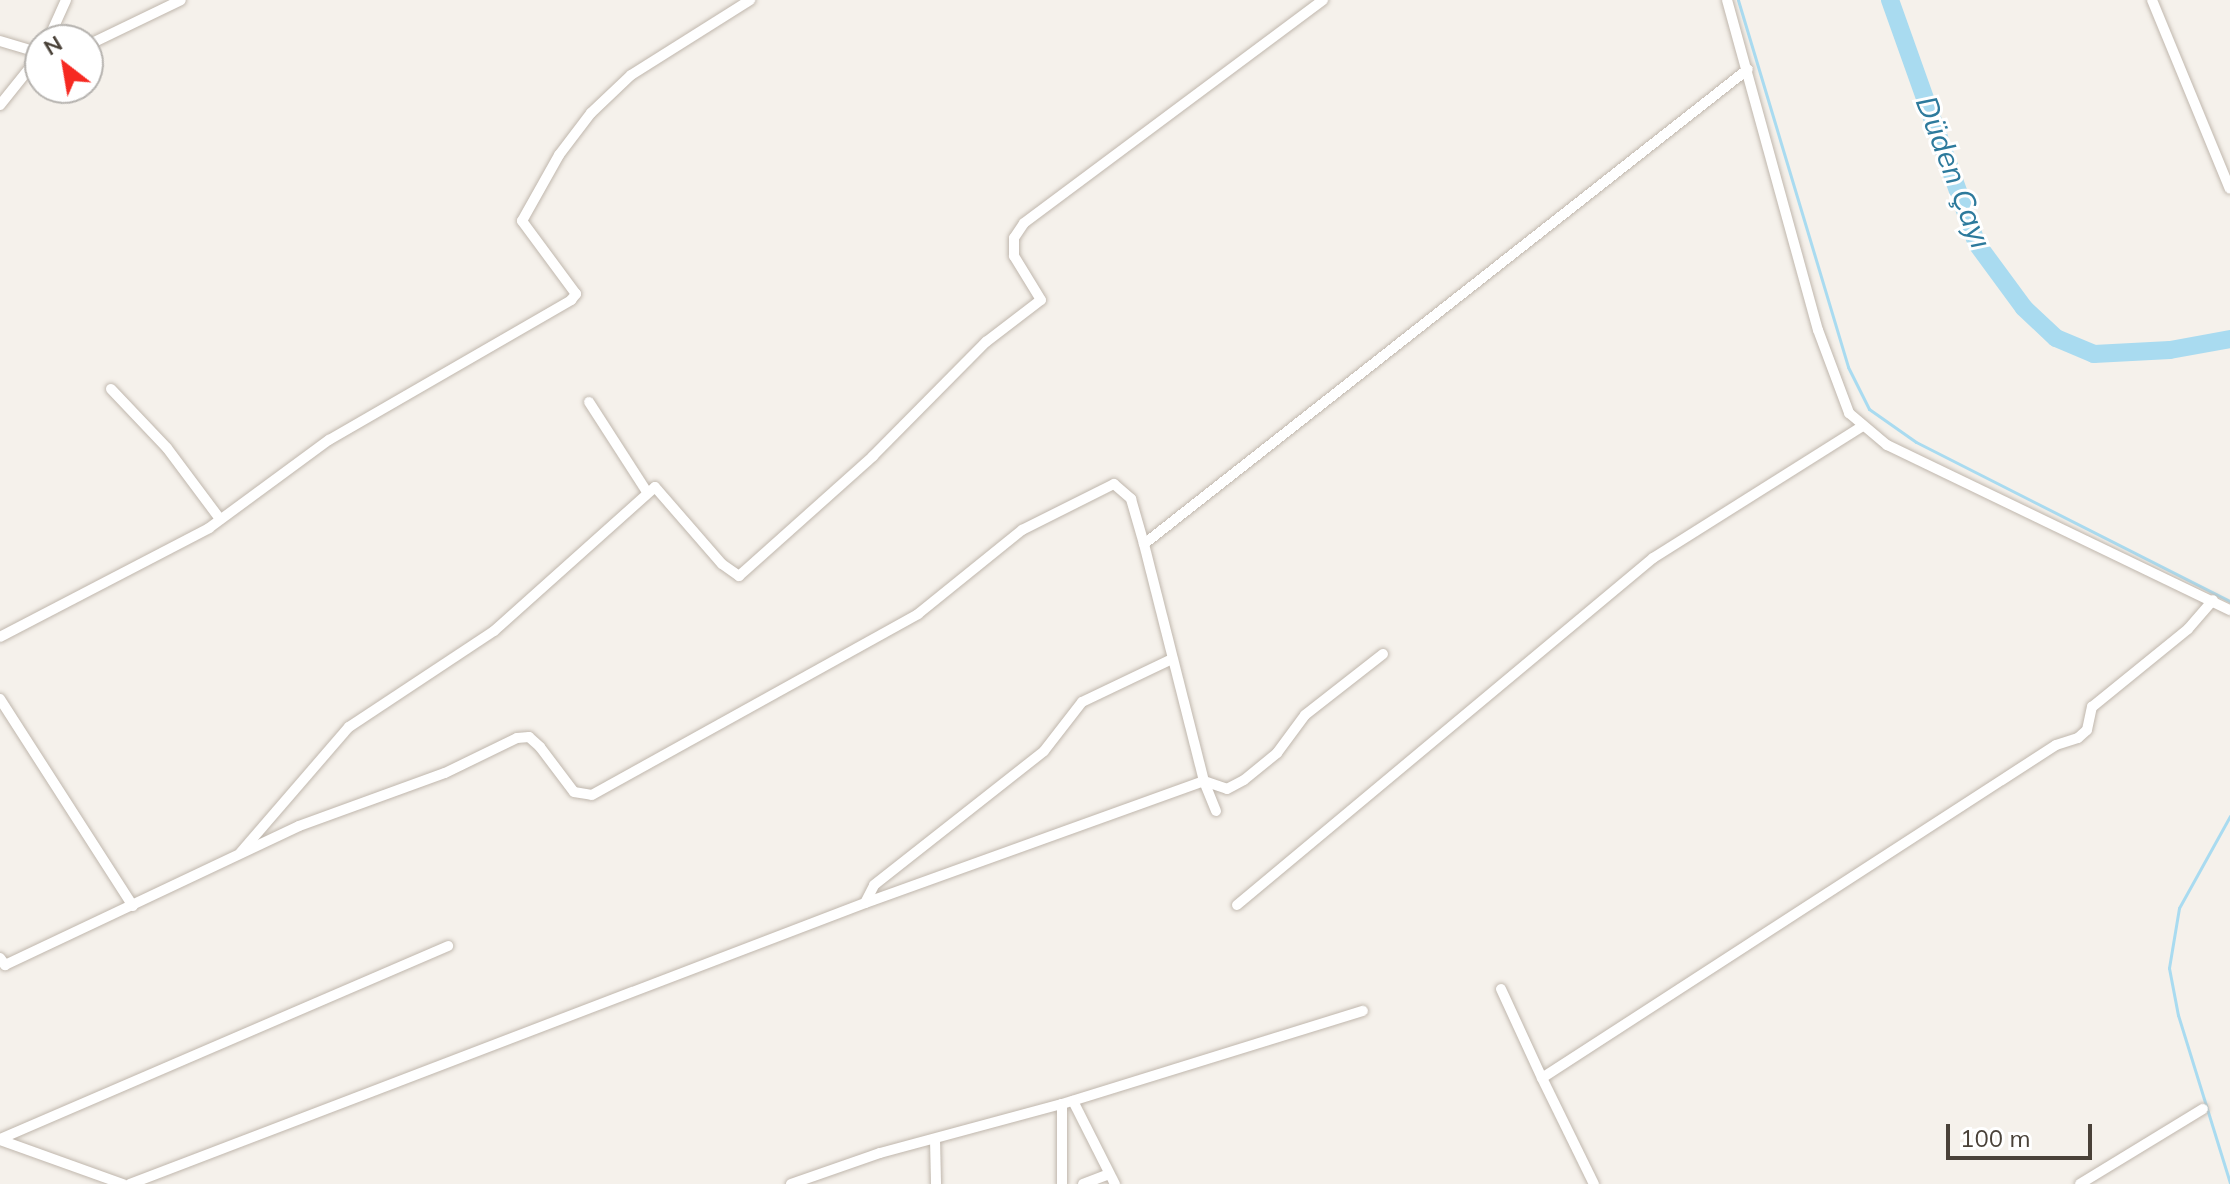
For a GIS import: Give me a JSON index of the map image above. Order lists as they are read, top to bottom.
{
  "water": ["Düden Çayı"],
  "scale_bar": "100 m",
  "north": "top left"
}
